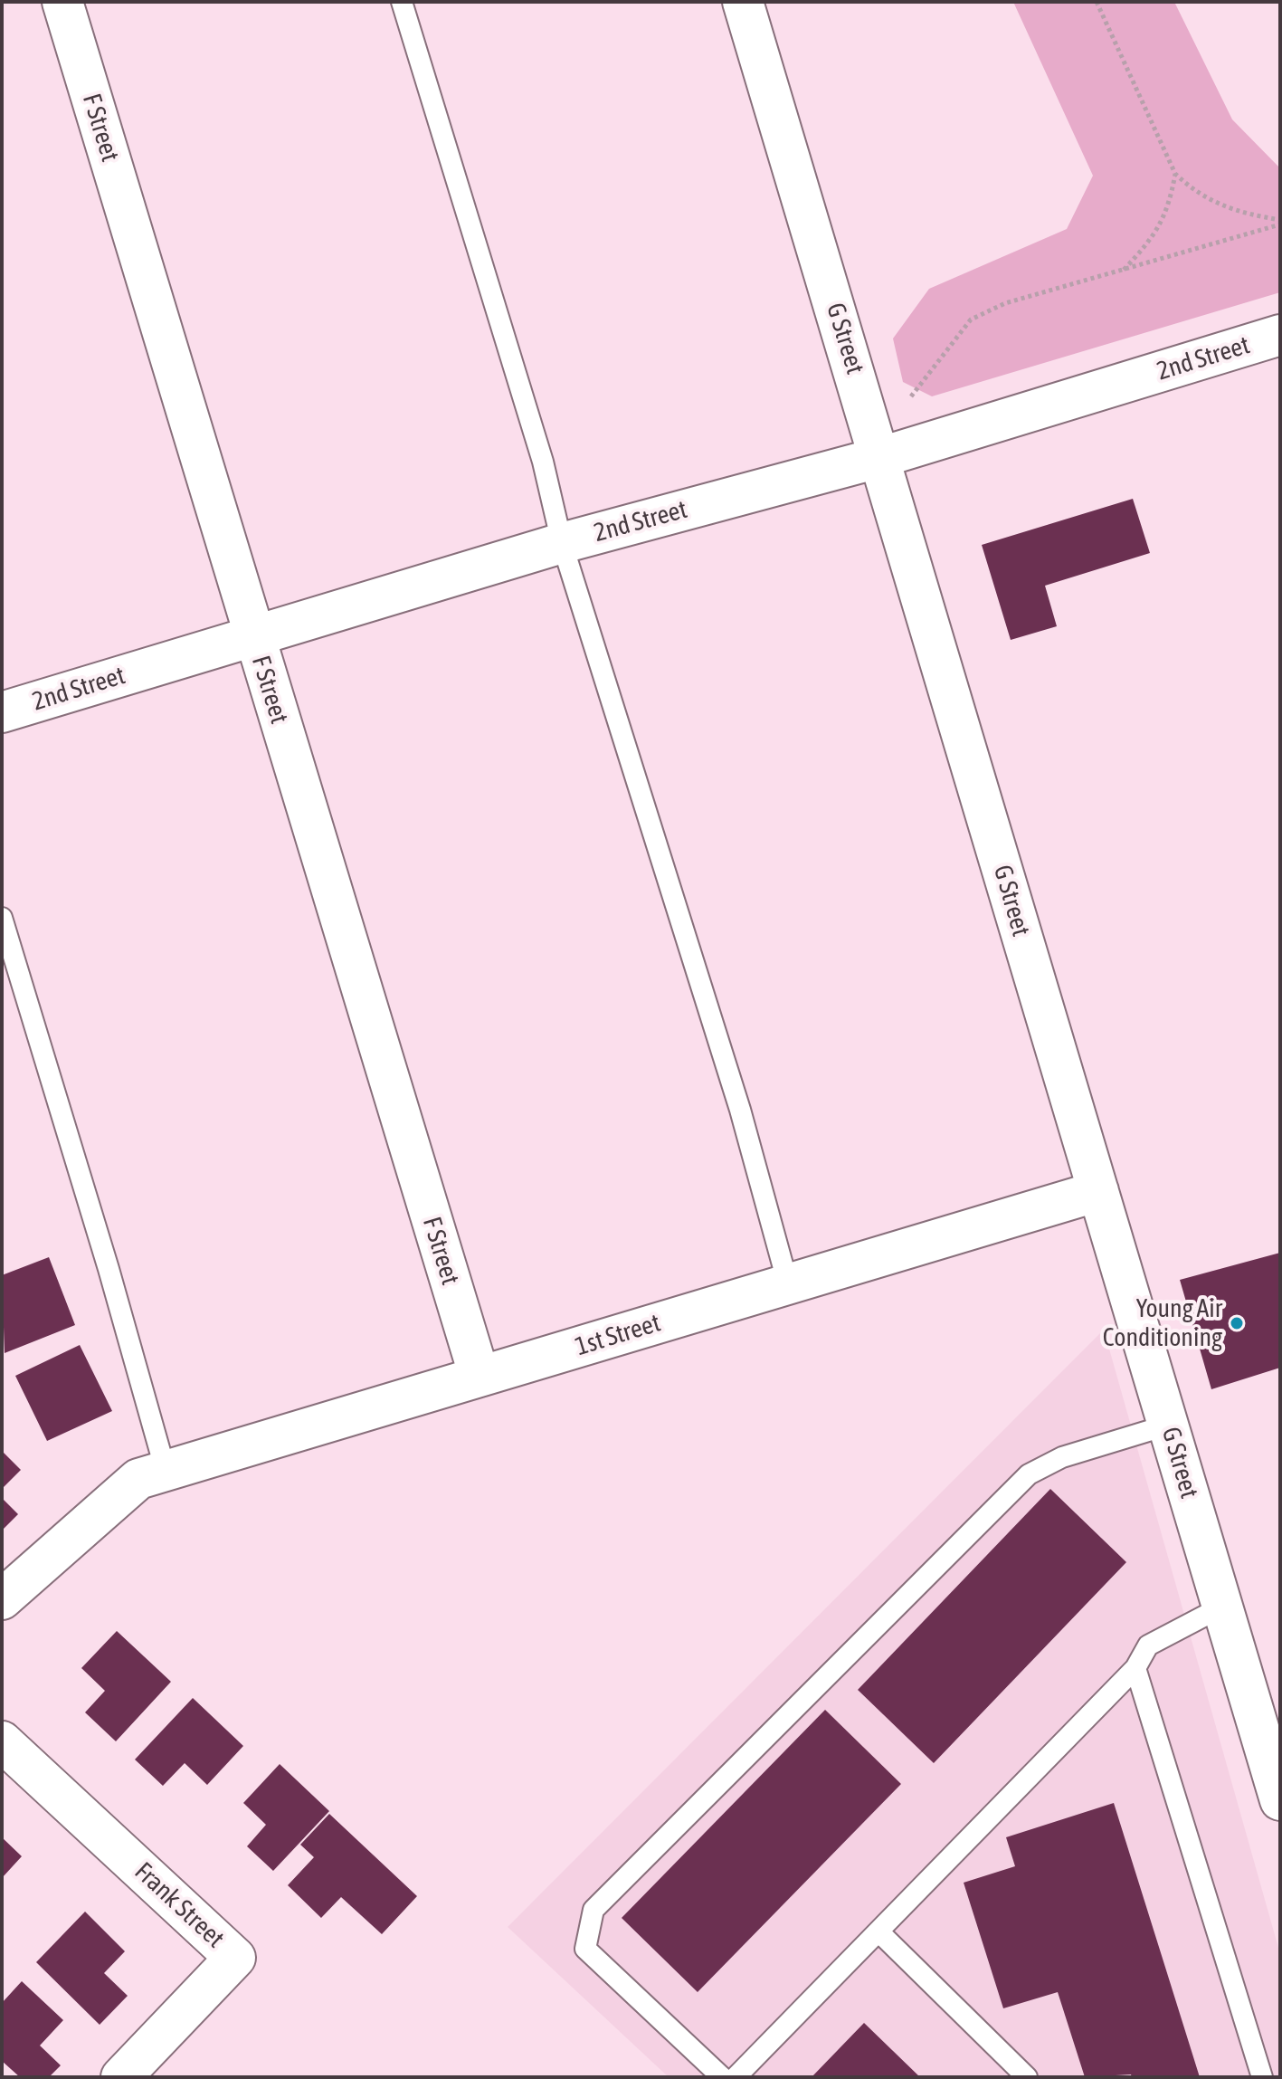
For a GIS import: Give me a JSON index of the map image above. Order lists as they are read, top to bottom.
{
  "streets": {
    "street": [
      "F Street",
      "G Street",
      "2nd Street",
      "1st Street",
      "Frank Street"
    ]
  },
  "crossings": [
    ["F Street", "2nd Street"],
    ["F Street", "1st Street"],
    ["G Street", "2nd Street"],
    ["G Street", "1st Street"]
  ],
  "places": ["Young Air Conditioning"]
}
